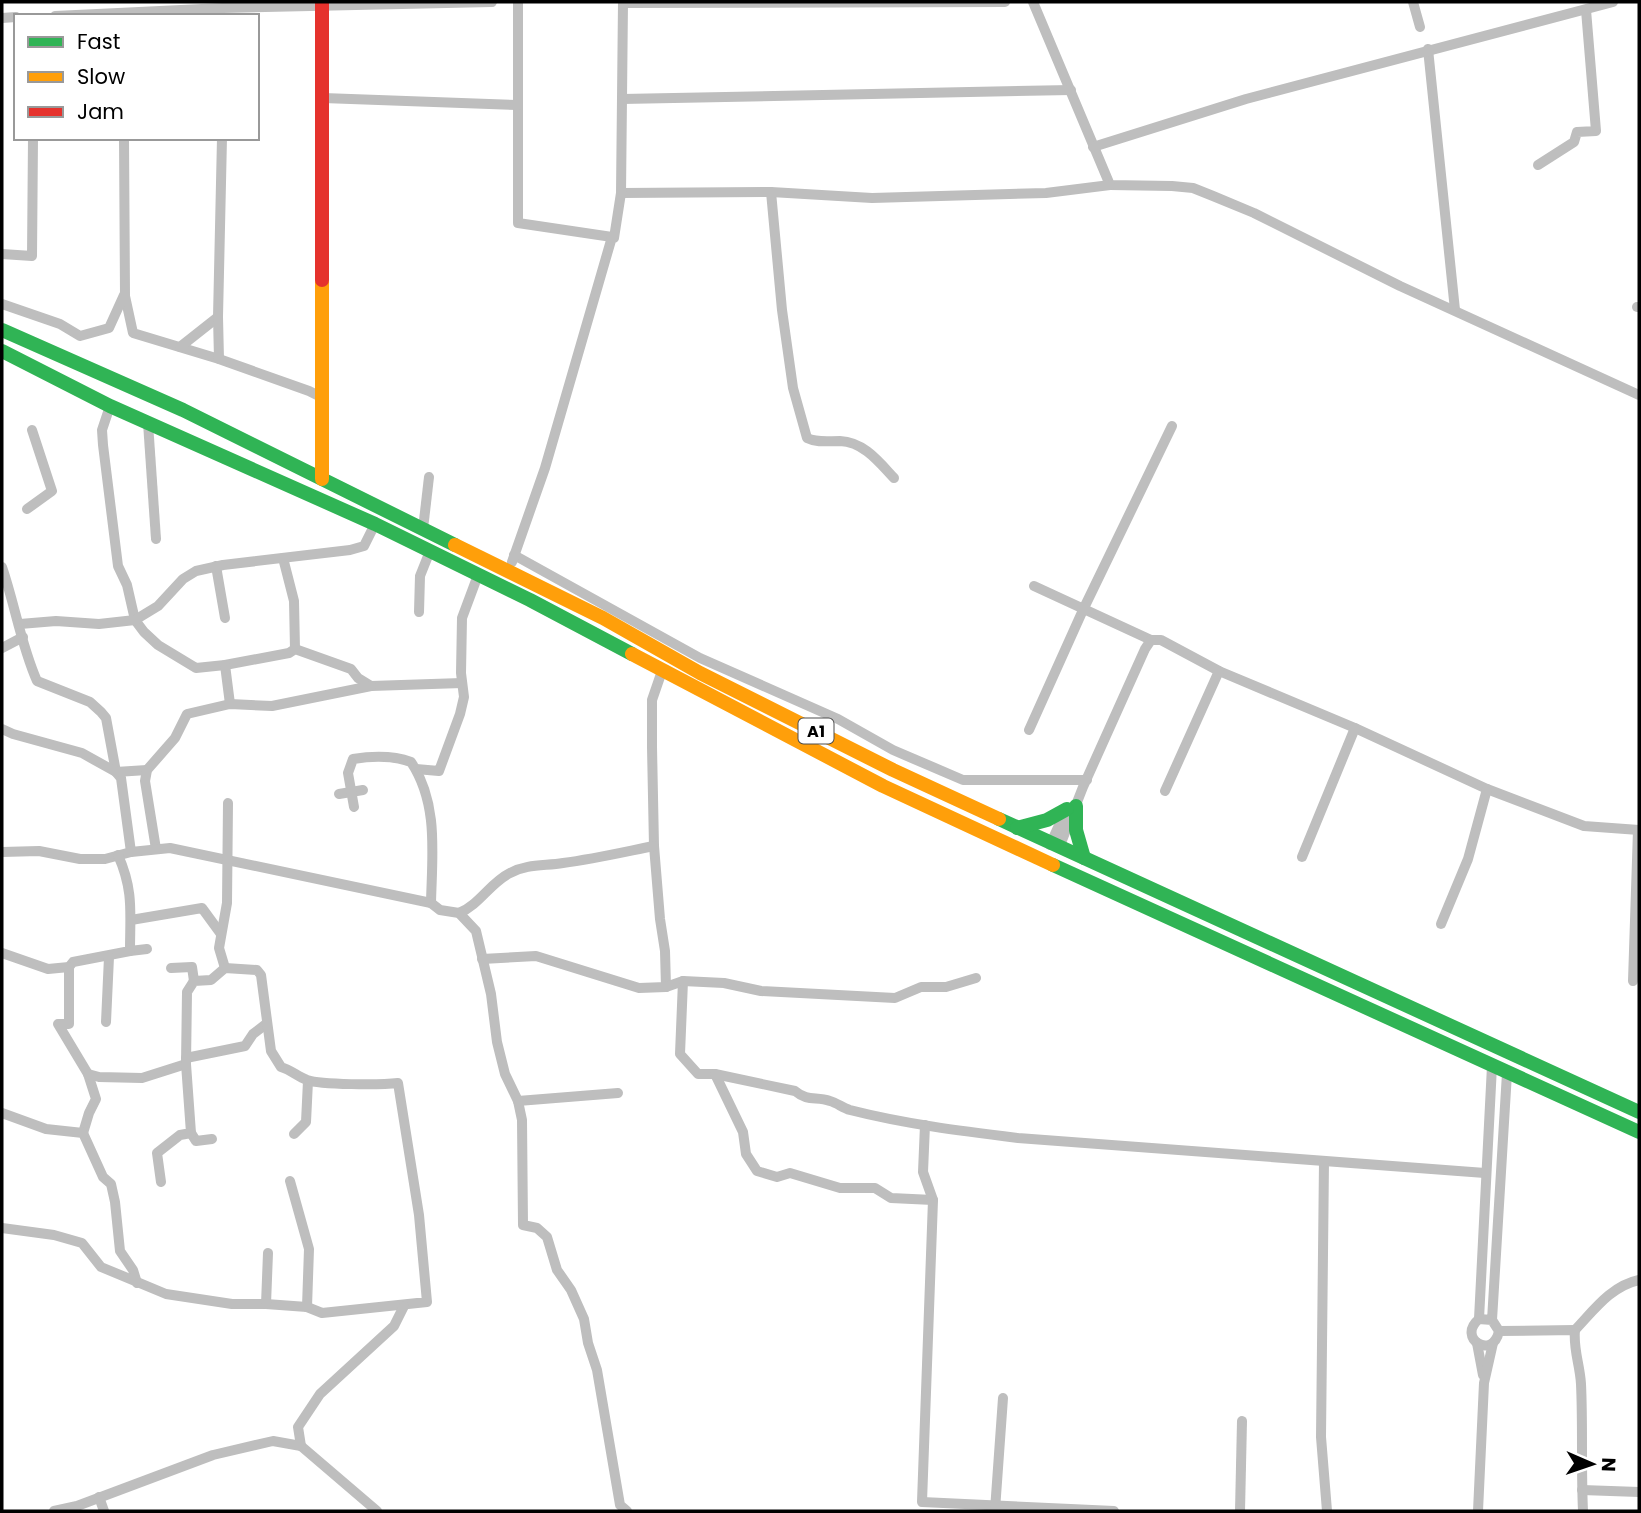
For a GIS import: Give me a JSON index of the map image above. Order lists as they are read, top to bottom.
{
  "streets": {
    "main road": ["A1"]
  },
  "legend": ["Fast", "Slow", "Jam"],
  "north": "right"
}
